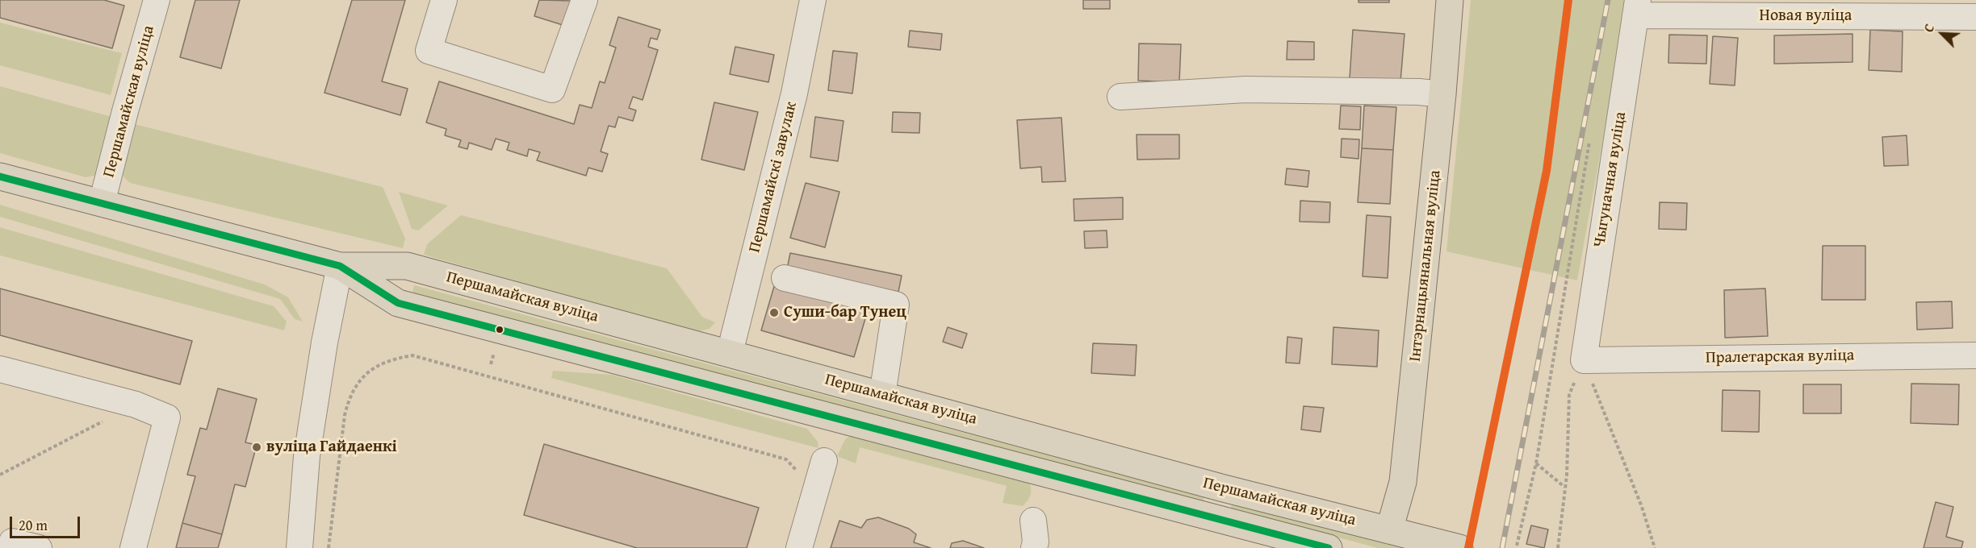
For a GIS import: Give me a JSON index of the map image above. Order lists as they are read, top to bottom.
{
  "streets": {
    "main road": ["Першамайская вуліца", "Інтэрнацыянальная вуліца"],
    "street": [
      "Новая вуліца",
      "Першамайскі завулак",
      "Чыгуначная вуліца",
      "Пралетарская вуліца"
    ]
  },
  "crossings": [
    ["Новая вуліца", "Чыгуначная вуліца"],
    ["Першамайская вуліца", "Першамайскі завулак"],
    ["Першамайская вуліца", "Інтэрнацыянальная вуліца"],
    ["Чыгуначная вуліца", "Пралетарская вуліца"]
  ],
  "places": ["Суши-бар Тунец", "вуліца Гайдаенкі"],
  "scale_bar": "20 m",
  "north": "top left"
}
